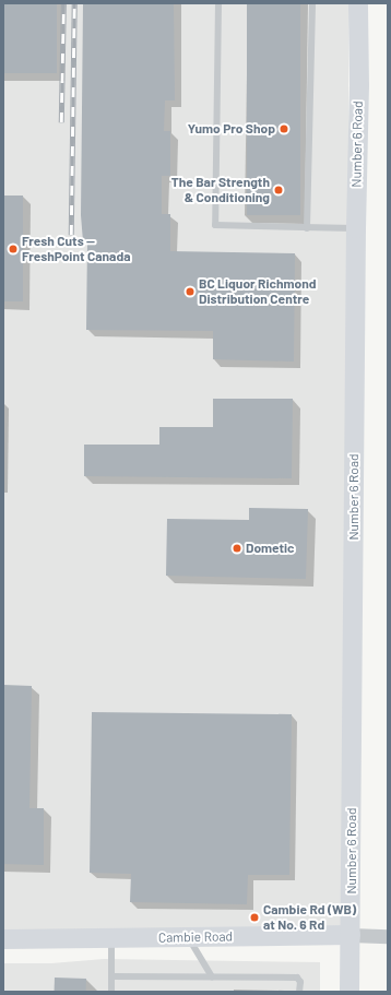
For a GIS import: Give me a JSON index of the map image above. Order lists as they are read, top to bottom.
{
  "streets": {
    "main road": ["Number 6 Road", "Cambie Road"]
  },
  "crossings": [
    ["Number 6 Road", "Cambie Road"]
  ],
  "places": [
    "Yumo Pro Shop",
    "The Bar Strength & Conditioning",
    "Fresh Cuts — FreshPoint Canada",
    "BC Liquor Richmond Distribution Centre",
    "Dometic",
    "Cambie Rd (WB) at No. 6 Rd"
  ]
}
